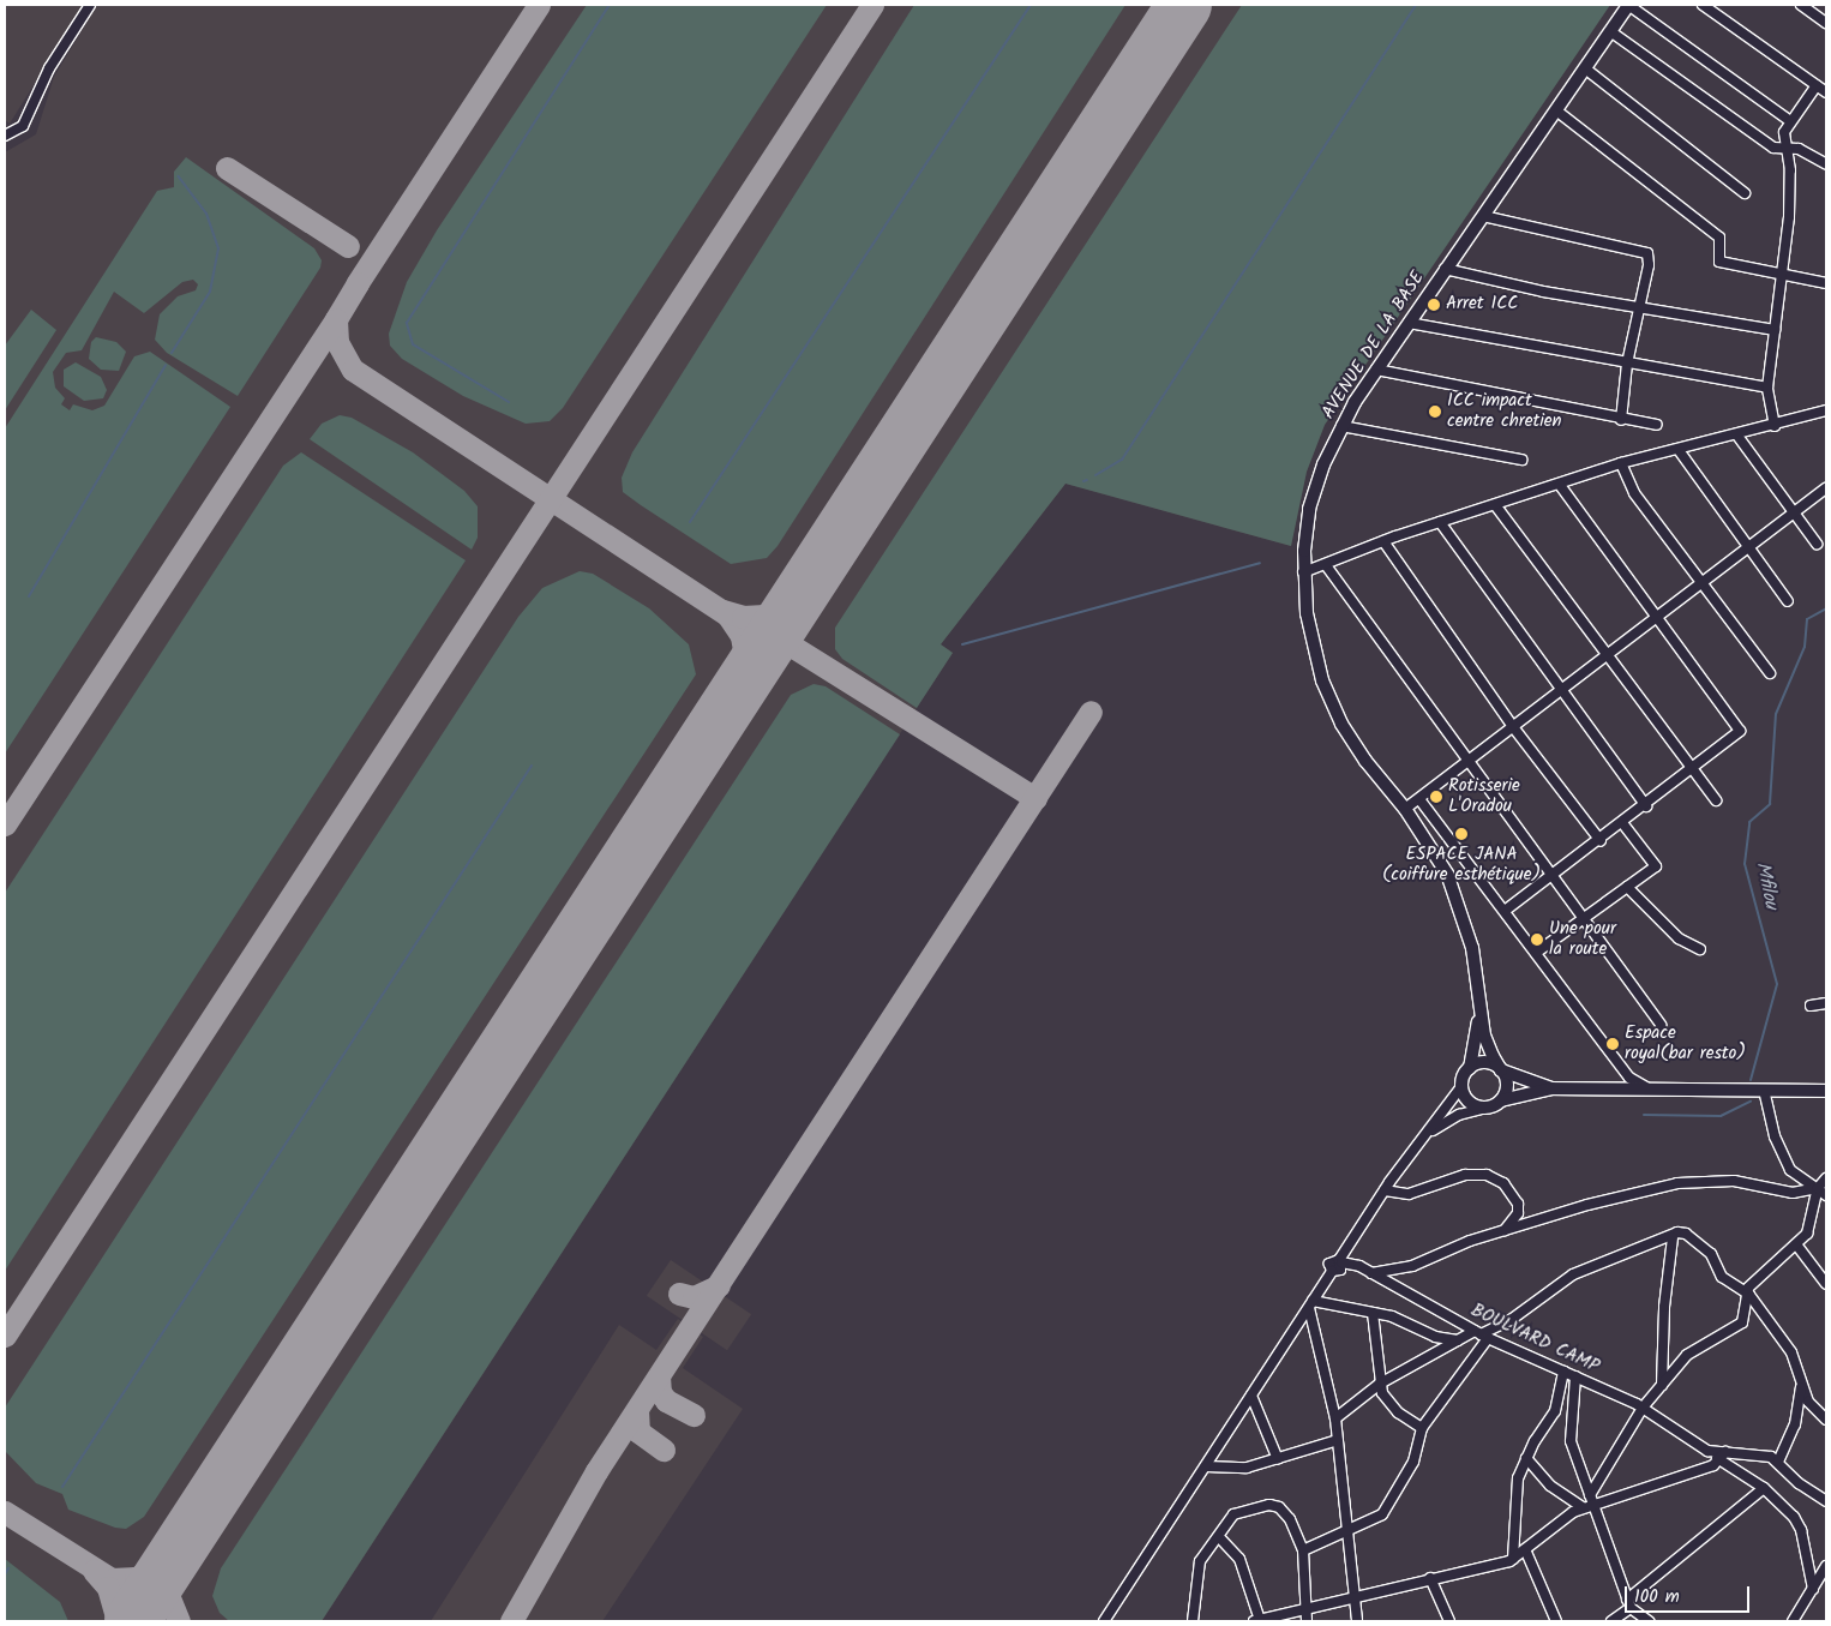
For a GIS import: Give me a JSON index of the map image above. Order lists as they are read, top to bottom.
{
  "streets": {
    "main road": ["AVENUE DE LA BASE"],
    "street": ["BOULVARD CAMP"]
  },
  "water": ["Mfilou"],
  "places": [
    "Arret ICC",
    "ICC impact centre chretien",
    "Rotisserie L'Oradou",
    "ESPACE JANA (coiffure esthétique)",
    "Une pour la route",
    "Espace royal(bar resto)"
  ],
  "scale_bar": "100 m"
}
